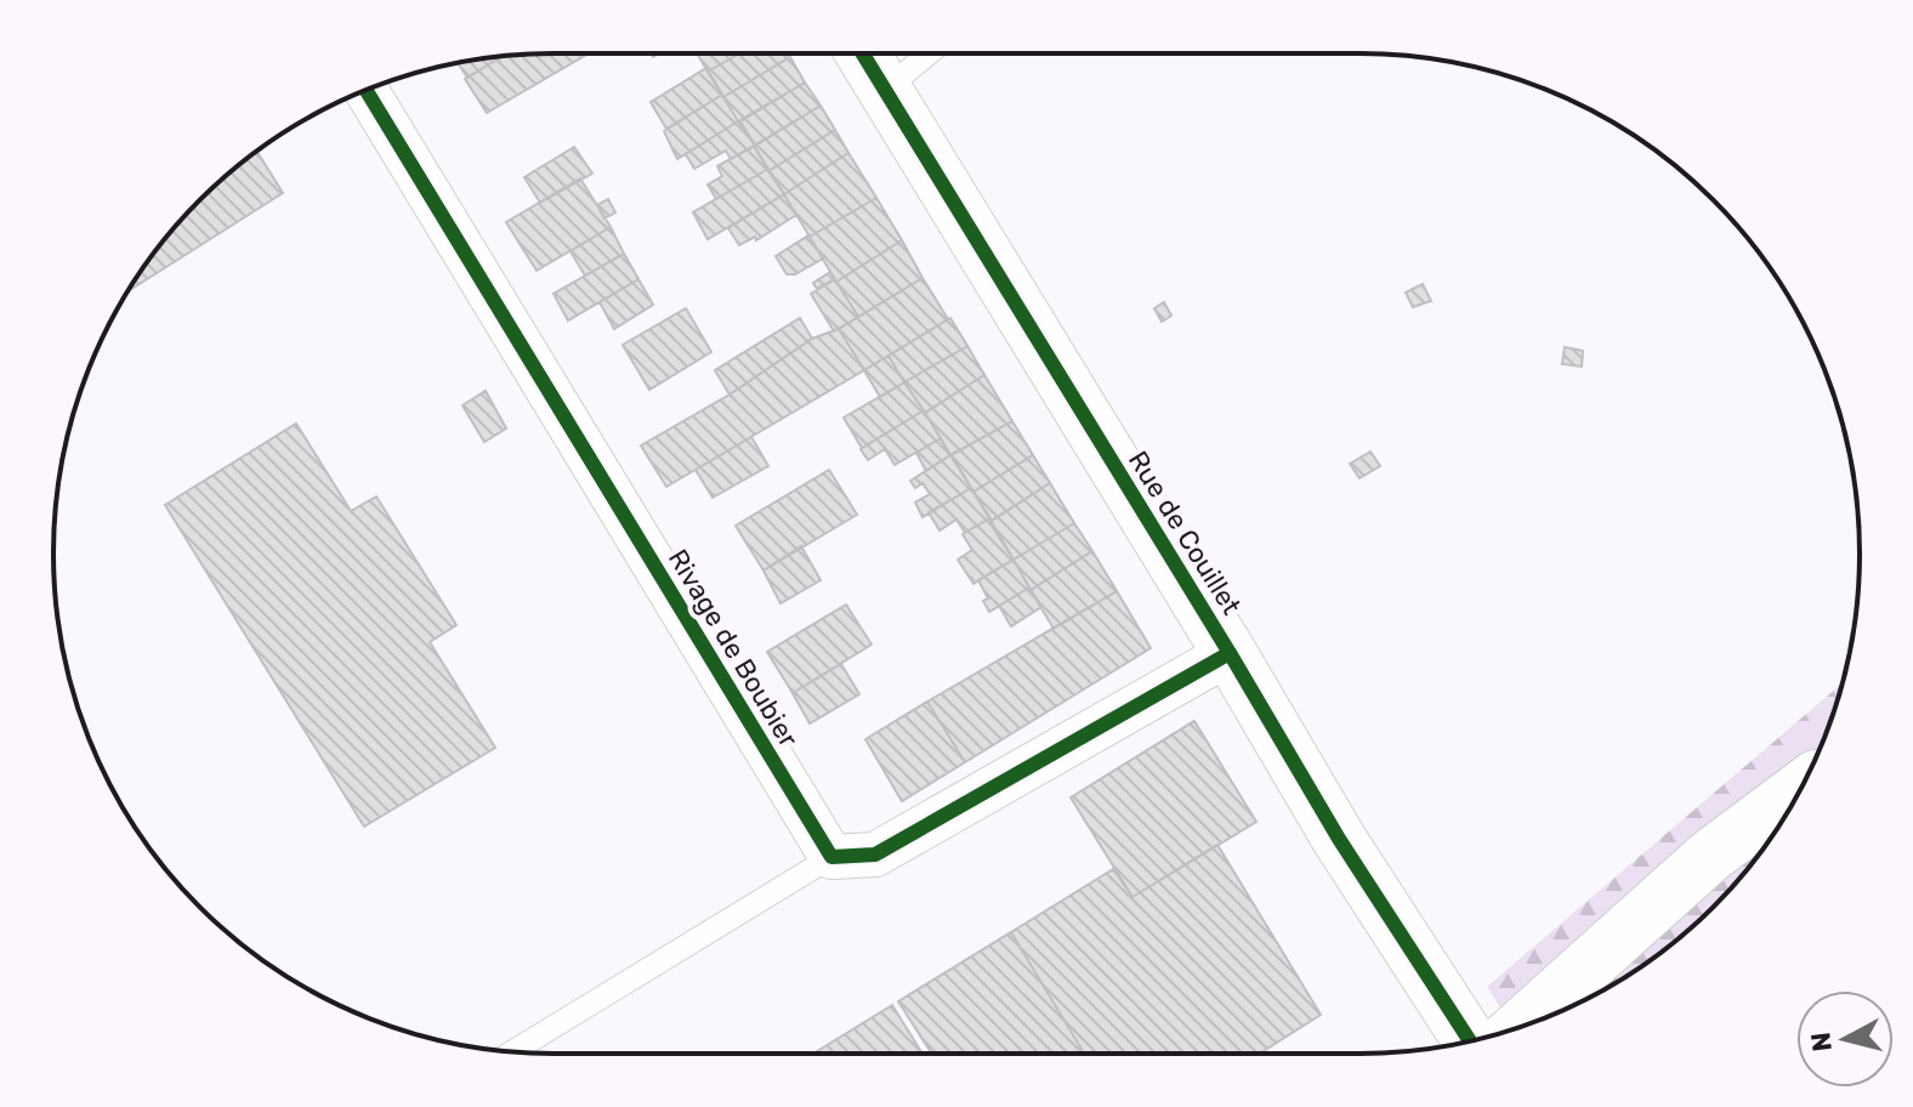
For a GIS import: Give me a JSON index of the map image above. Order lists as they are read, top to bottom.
{
  "streets": {
    "main road": ["Rue de Couillet"],
    "street": ["Rivage de Boubier"]
  },
  "north": "left"
}
